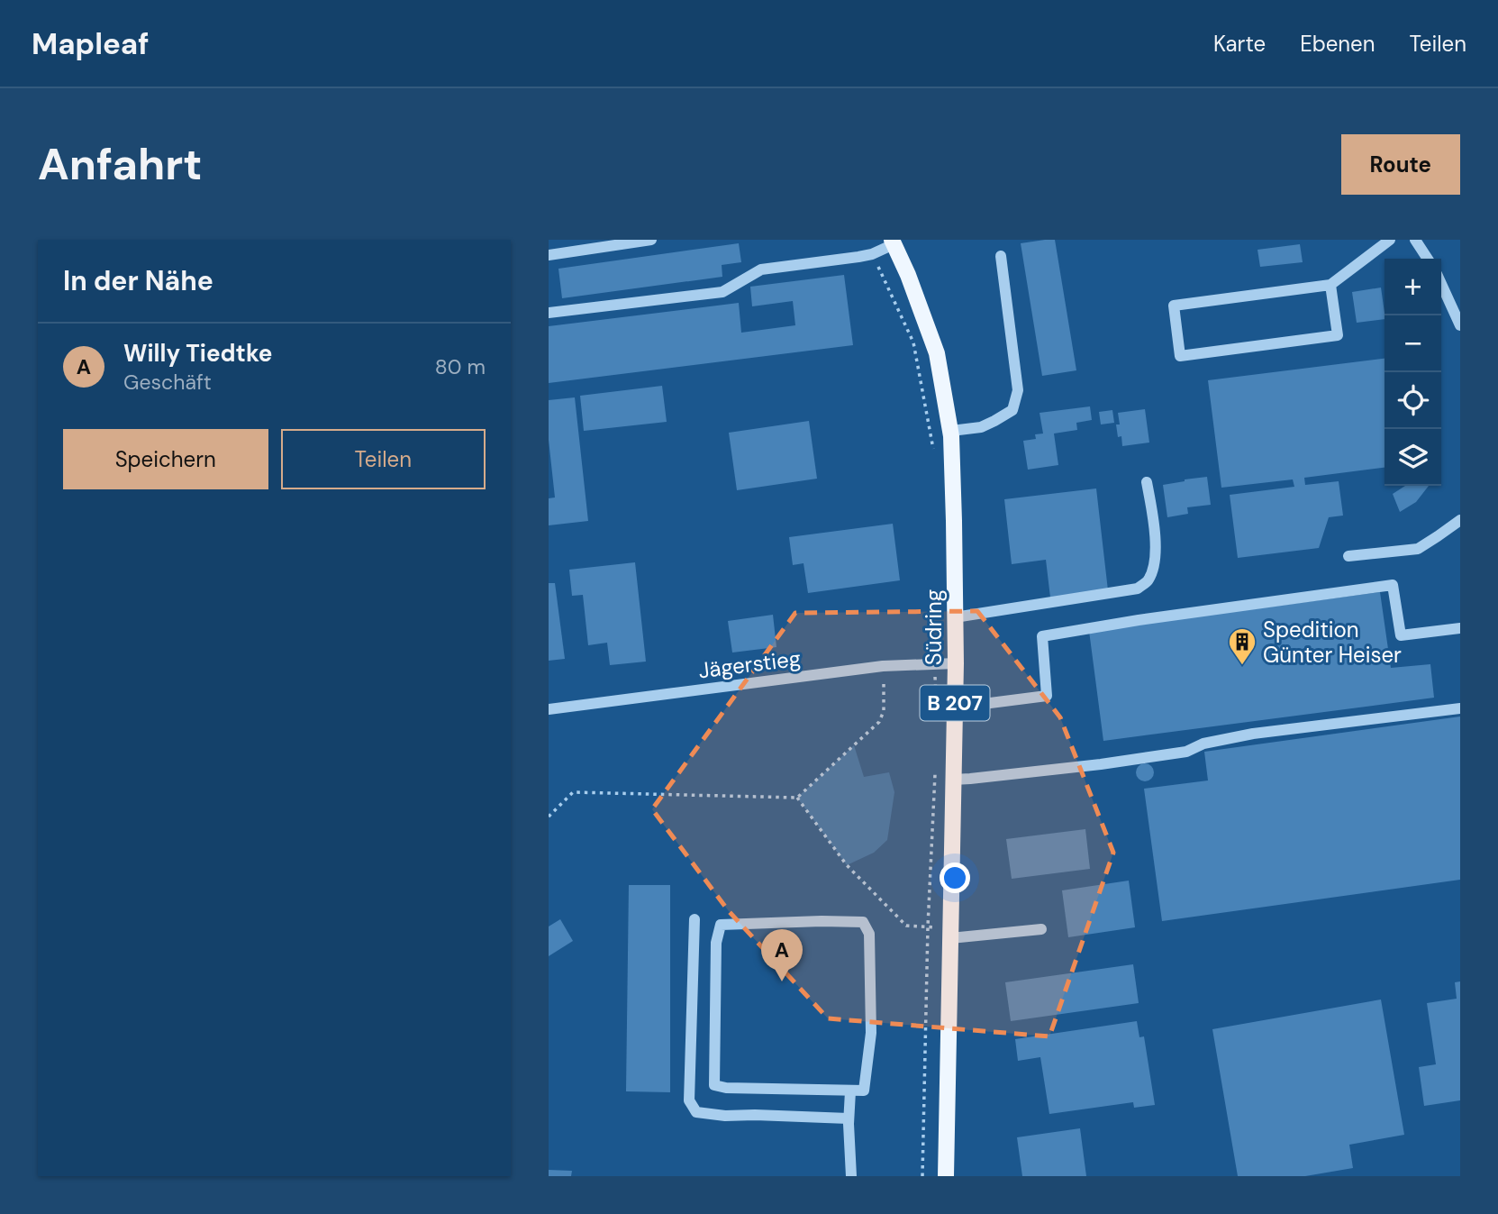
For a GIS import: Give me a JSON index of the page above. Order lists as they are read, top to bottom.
{
  "streets": {
    "main road": ["Südring", "B 207"],
    "street": ["Jägerstieg"]
  },
  "crossings": [
    ["Südring", "Jägerstieg"]
  ],
  "places": {
    "building": ["Spedition Günter Heiser"]
  },
  "page": {
    "header": "Mapleaf",
    "nav": ["Karte", "Ebenen", "Teilen"],
    "buttons": [
      "Route",
      ["Speichern", "Teilen"]
    ],
    "title": "Anfahrt",
    "heading": "In der Nähe",
    "map_buttons": ["+", "−"],
    "list": [
      {
        "mark": "A",
        "name": "Willy Tiedtke",
        "note": "Geschäft",
        "value": "80 m"
      }
    ],
    "pins": "A"
  }
}
